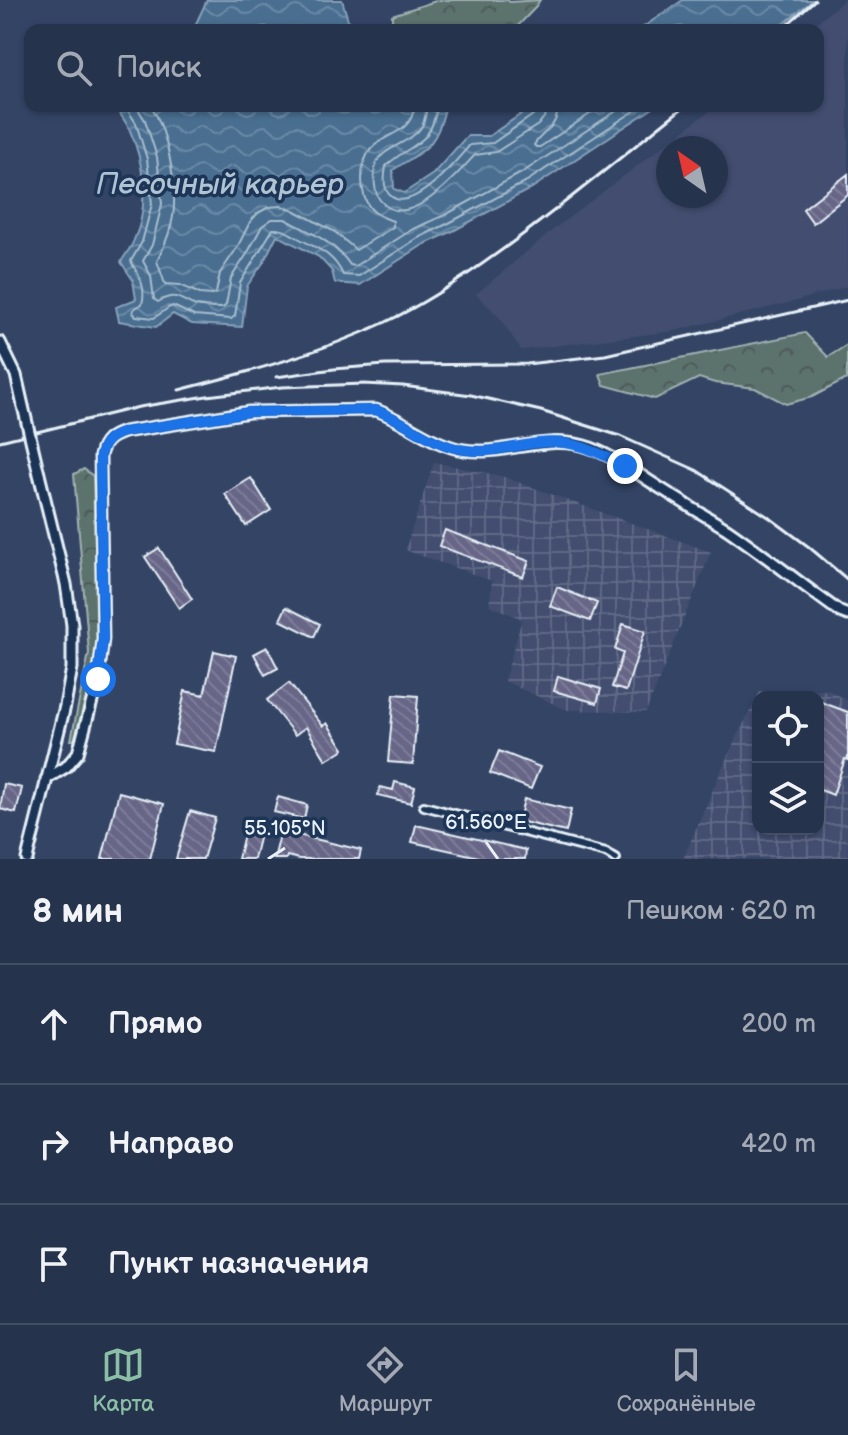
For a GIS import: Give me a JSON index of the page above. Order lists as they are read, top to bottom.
{
  "water": ["Песочный карьер"],
  "north": "top left",
  "page": {
    "search": "Поиск",
    "heading": ["8 мин", "Пешком · 620 m"],
    "list": [
      ["Прямо", "200 m"],
      ["Направо", "420 m"],
      "Пункт назначения"
    ],
    "nav": ["Карта", "Маршрут", "Сохранённые"]
  },
  "coordinates": ["61.560°E", "55.105°N"]
}
